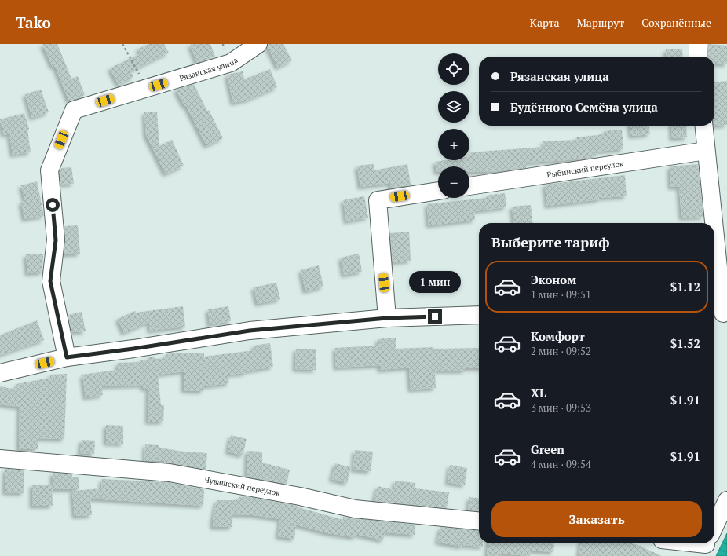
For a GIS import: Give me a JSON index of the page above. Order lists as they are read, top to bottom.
{
  "streets": {
    "street": ["Рязанская улица", "Рыбинский переулок", "Чувашский переулок"]
  },
  "page": {
    "header": "Tako",
    "nav": ["Карта", "Маршрут", "Сохранённые"],
    "map_buttons": ["+", "−"],
    "banner": ["Рязанская улица", "Будённого Семёна улица"],
    "heading": "Выберите тариф",
    "list": [
      {
        "name": "Эконом",
        "note": "1 мин · 09:51",
        "value": "$1.12"
      },
      {
        "name": "Комфорт",
        "note": "2 мин · 09:52",
        "value": "$1.52"
      },
      {
        "name": "XL",
        "note": "3 мин · 09:53",
        "value": "$1.91"
      },
      {
        "name": "Green",
        "note": "4 мин · 09:54",
        "value": "$1.91"
      }
    ],
    "bubble": "1 мин",
    "buttons": "Заказать"
  }
}
